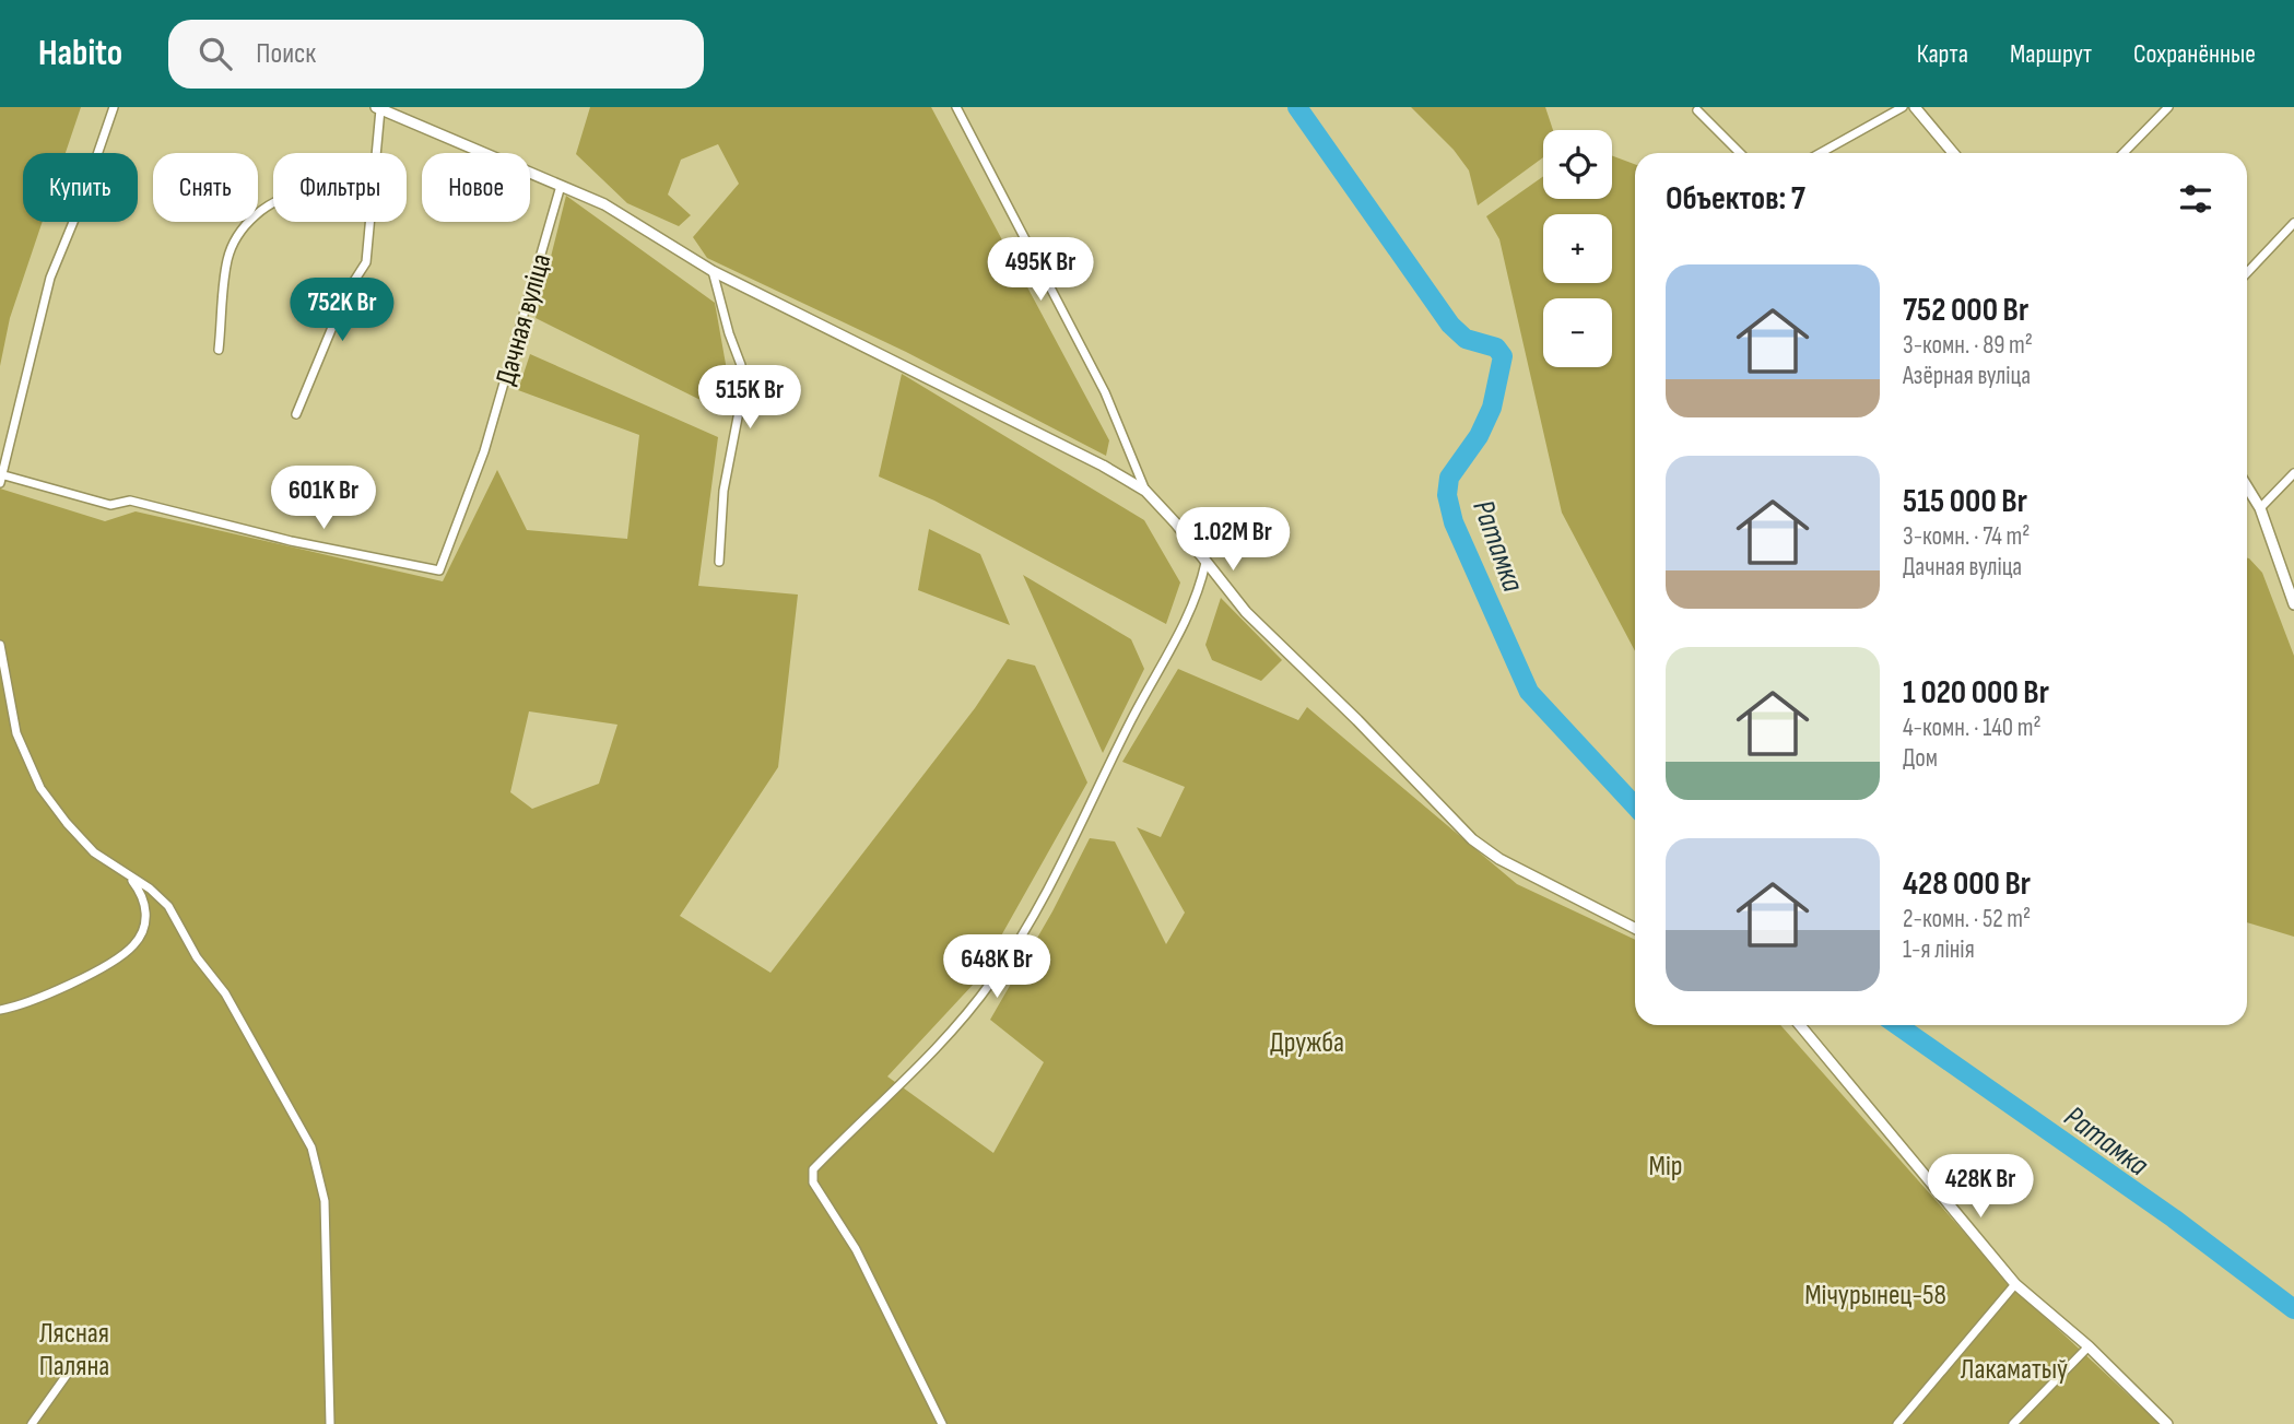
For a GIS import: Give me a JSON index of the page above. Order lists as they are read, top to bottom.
{
  "streets": {
    "street": ["Дачная вуліца"]
  },
  "water": ["Ратамка"],
  "parks": [
    "Дружба",
    "Мір",
    "Мічурынец-58",
    "Лясная Паляна",
    "Лакаматыў"
  ],
  "page": {
    "header": "Habito",
    "search": "Поиск",
    "nav": ["Карта", "Маршрут", "Сохранённые"],
    "map_buttons": ["+", "−"],
    "chip": [
      "Купить",
      "Снять",
      "Фильтры",
      "Новое"
    ],
    "heading": "Объектов: 7",
    "price": [
      "495K Br",
      "752K Br",
      "515K Br",
      "601K Br",
      "1.02M Br",
      "648K Br",
      "428K Br"
    ],
    "list": [
      {
        "name": "752 000 Br",
        "note": "3-комн. · 89 m² · Азёрная вуліца"
      },
      {
        "name": "515 000 Br",
        "note": "3-комн. · 74 m² · Дачная вуліца"
      },
      {
        "name": "1 020 000 Br",
        "note": "4-комн. · 140 m² · Дом"
      },
      {
        "name": "428 000 Br",
        "note": "2-комн. · 52 m² · 1-я лінія"
      }
    ]
  }
}
